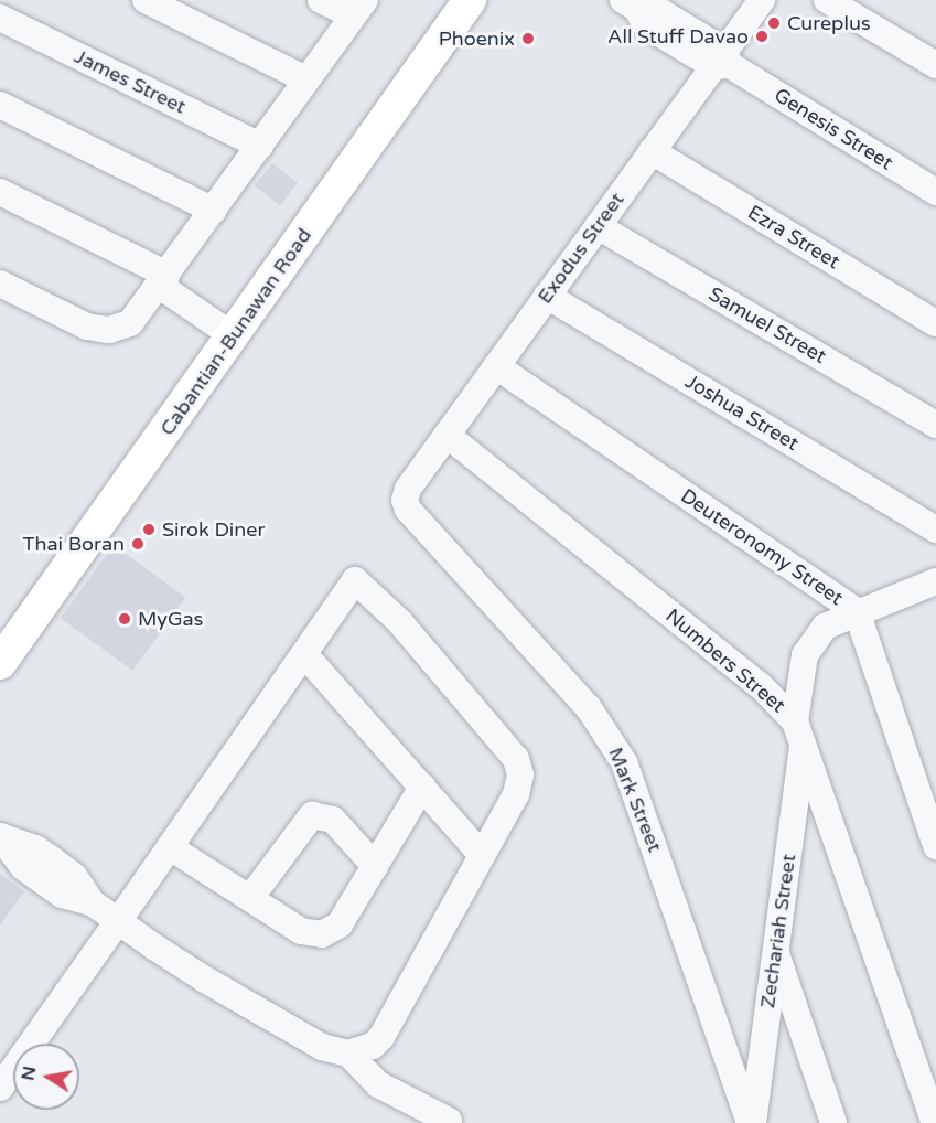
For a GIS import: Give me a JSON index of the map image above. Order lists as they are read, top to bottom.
{
  "streets": {
    "main road": ["Cabantian-Bunawan Road"],
    "street": [
      "James Street",
      "Genesis Street",
      "Ezra Street",
      "Exodus Street",
      "Samuel Street",
      "Joshua Street",
      "Deuteronomy Street",
      "Numbers Street",
      "Mark Street",
      "Zechariah Street"
    ]
  },
  "crossings": [
    ["Genesis Street", "Exodus Street"],
    ["Ezra Street", "Exodus Street"],
    ["Exodus Street", "Samuel Street"],
    ["Exodus Street", "Joshua Street"],
    ["Exodus Street", "Deuteronomy Street"],
    ["Exodus Street", "Numbers Street"],
    ["Exodus Street", "Mark Street"],
    ["Deuteronomy Street", "Zechariah Street"],
    ["Numbers Street", "Zechariah Street"],
    ["Mark Street", "Zechariah Street"]
  ],
  "places": [
    "Cureplus",
    "All Stuff Davao",
    "Phoenix",
    "Sirok Diner",
    "Thai Boran",
    "MyGas"
  ],
  "north": "left"
}
